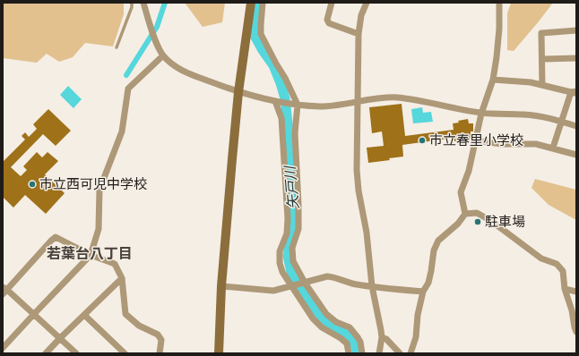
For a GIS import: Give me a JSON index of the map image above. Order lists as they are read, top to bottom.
{
  "districts": ["若葉台八丁目"],
  "water": ["矢戸川"],
  "places": ["市立春里小学校", "市立西可児中学校", "駐車場"]
}
